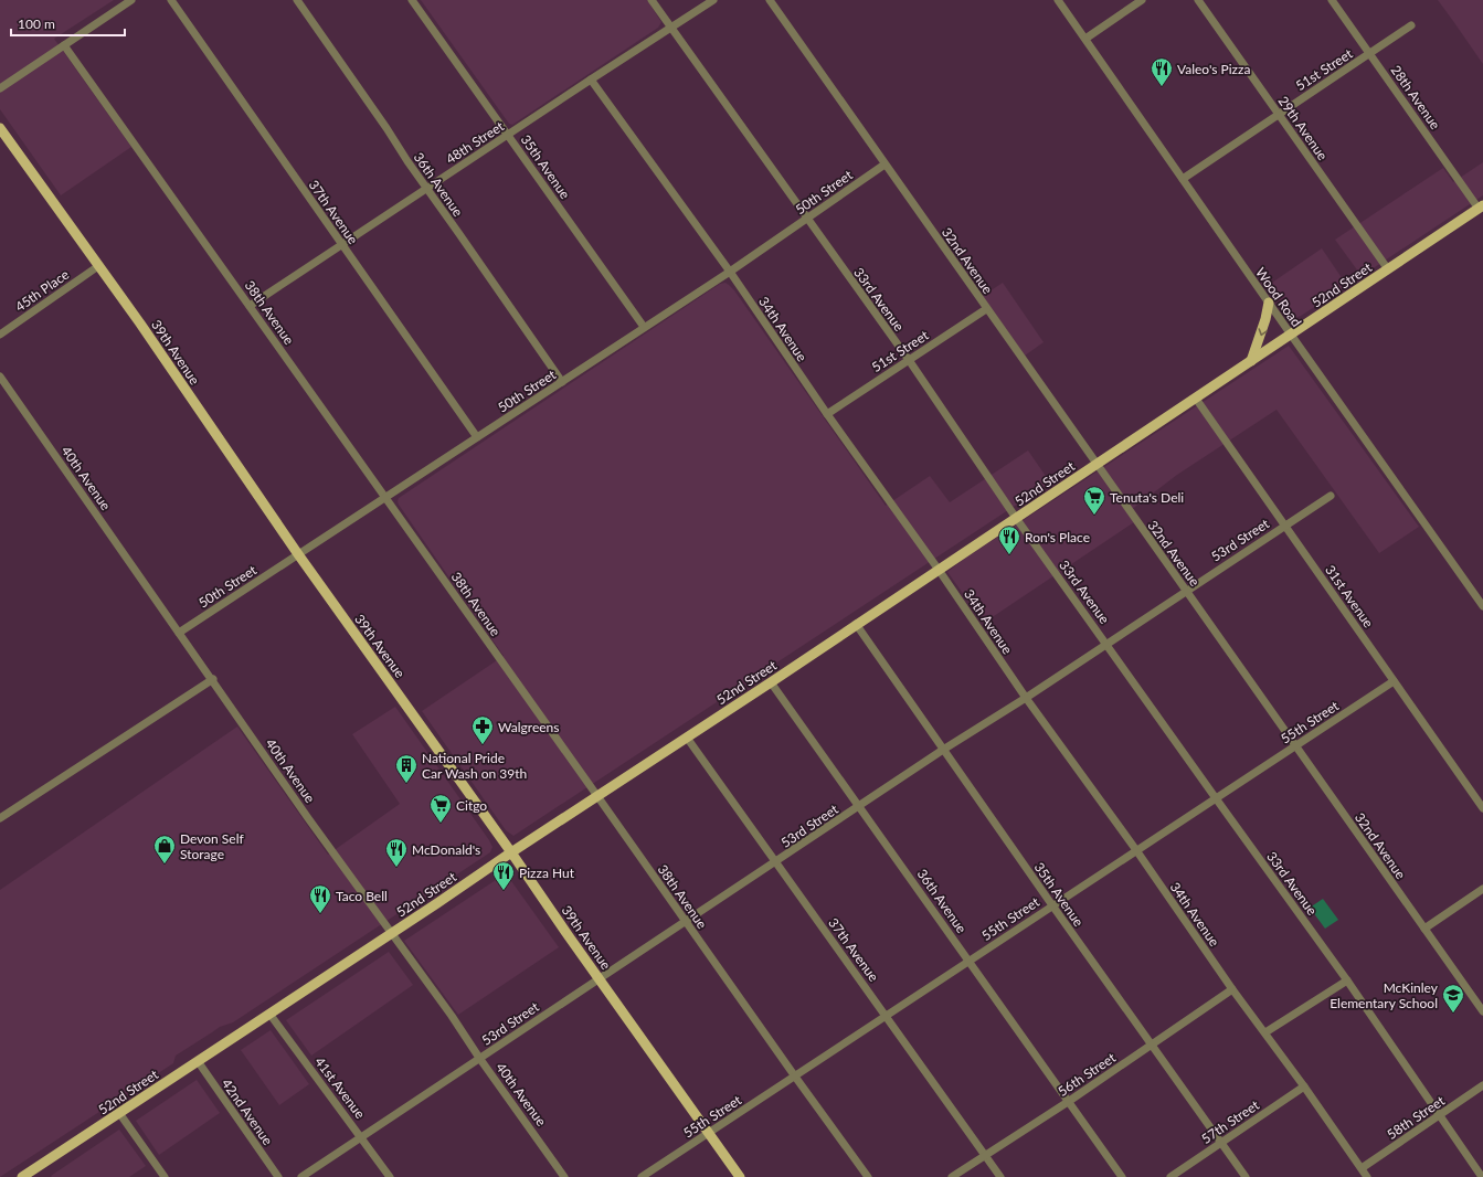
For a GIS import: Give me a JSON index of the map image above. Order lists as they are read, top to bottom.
{
  "streets": {
    "main road": ["52nd Street", "39th Avenue"],
    "street": [
      "51st Street",
      "28th Avenue",
      "29th Avenue",
      "48th Street",
      "35th Avenue",
      "36th Avenue",
      "50th Street",
      "37th Avenue",
      "32nd Avenue",
      "45th Place",
      "Wood Road",
      "33rd Avenue",
      "38th Avenue",
      "34th Avenue",
      "40th Avenue",
      "53rd Street",
      "31st Avenue",
      "55th Street",
      "56th Street",
      "41st Avenue",
      "42nd Avenue",
      "58th Street",
      "57th Street"
    ]
  },
  "crossings": [
    ["51st Street", "28th Avenue"],
    ["51st Street", "29th Avenue"],
    ["51st Street", "32nd Avenue"],
    ["51st Street", "Wood Road"],
    ["51st Street", "33rd Avenue"],
    ["51st Street", "34th Avenue"],
    ["28th Avenue", "52nd Street"],
    ["29th Avenue", "52nd Street"],
    ["48th Street", "35th Avenue"],
    ["48th Street", "36th Avenue"],
    ["48th Street", "37th Avenue"],
    ["48th Street", "33rd Avenue"],
    ["48th Street", "38th Avenue"],
    ["48th Street", "34th Avenue"],
    ["35th Avenue", "50th Street"],
    ["35th Avenue", "52nd Street"],
    ["35th Avenue", "53rd Street"],
    ["35th Avenue", "55th Street"],
    ["35th Avenue", "56th Street"],
    ["35th Avenue", "57th Street"],
    ["36th Avenue", "50th Street"],
    ["36th Avenue", "52nd Street"],
    ["36th Avenue", "53rd Street"],
    ["36th Avenue", "55th Street"],
    ["36th Avenue", "56th Street"],
    ["50th Street", "37th Avenue"],
    ["50th Street", "32nd Avenue"],
    ["50th Street", "33rd Avenue"],
    ["50th Street", "38th Avenue"],
    ["50th Street", "34th Avenue"],
    ["50th Street", "39th Avenue"],
    ["50th Street", "40th Avenue"],
    ["37th Avenue", "52nd Street"],
    ["37th Avenue", "53rd Street"],
    ["37th Avenue", "55th Street"],
    ["37th Avenue", "56th Street"],
    ["32nd Avenue", "52nd Street"],
    ["32nd Avenue", "53rd Street"],
    ["32nd Avenue", "55th Street"],
    ["52nd Street", "Wood Road"],
    ["52nd Street", "33rd Avenue"],
    ["52nd Street", "38th Avenue"],
    ["52nd Street", "34th Avenue"],
    ["52nd Street", "39th Avenue"],
    ["52nd Street", "40th Avenue"],
    ["52nd Street", "31st Avenue"],
    ["52nd Street", "41st Avenue"],
    ["52nd Street", "42nd Avenue"],
    ["45th Place", "39th Avenue"],
    ["33rd Avenue", "53rd Street"],
    ["33rd Avenue", "55th Street"],
    ["33rd Avenue", "58th Street"],
    ["38th Avenue", "53rd Street"],
    ["38th Avenue", "55th Street"],
    ["34th Avenue", "53rd Street"],
    ["34th Avenue", "55th Street"],
    ["34th Avenue", "56th Street"],
    ["34th Avenue", "58th Street"],
    ["34th Avenue", "57th Street"],
    ["39th Avenue", "53rd Street"],
    ["39th Avenue", "55th Street"],
    ["40th Avenue", "53rd Street"],
    ["53rd Street", "31st Avenue"],
    ["53rd Street", "41st Avenue"],
    ["31st Avenue", "55th Street"]
  ],
  "places": {
    "restaurant": [
      "Valeo's Pizza",
      "Ron's Place",
      "McDonald's",
      "Pizza Hut",
      "Taco Bell"
    ],
    "supermarket": ["Tenuta's Deli", "Citgo"],
    "pharmacy": ["Walgreens"],
    "building": ["National Pride Car Wash on 39th"],
    "shop": ["Devon Self Storage"],
    "school or university": ["McKinley Elementary School"]
  },
  "scale_bar": "100 m"
}
